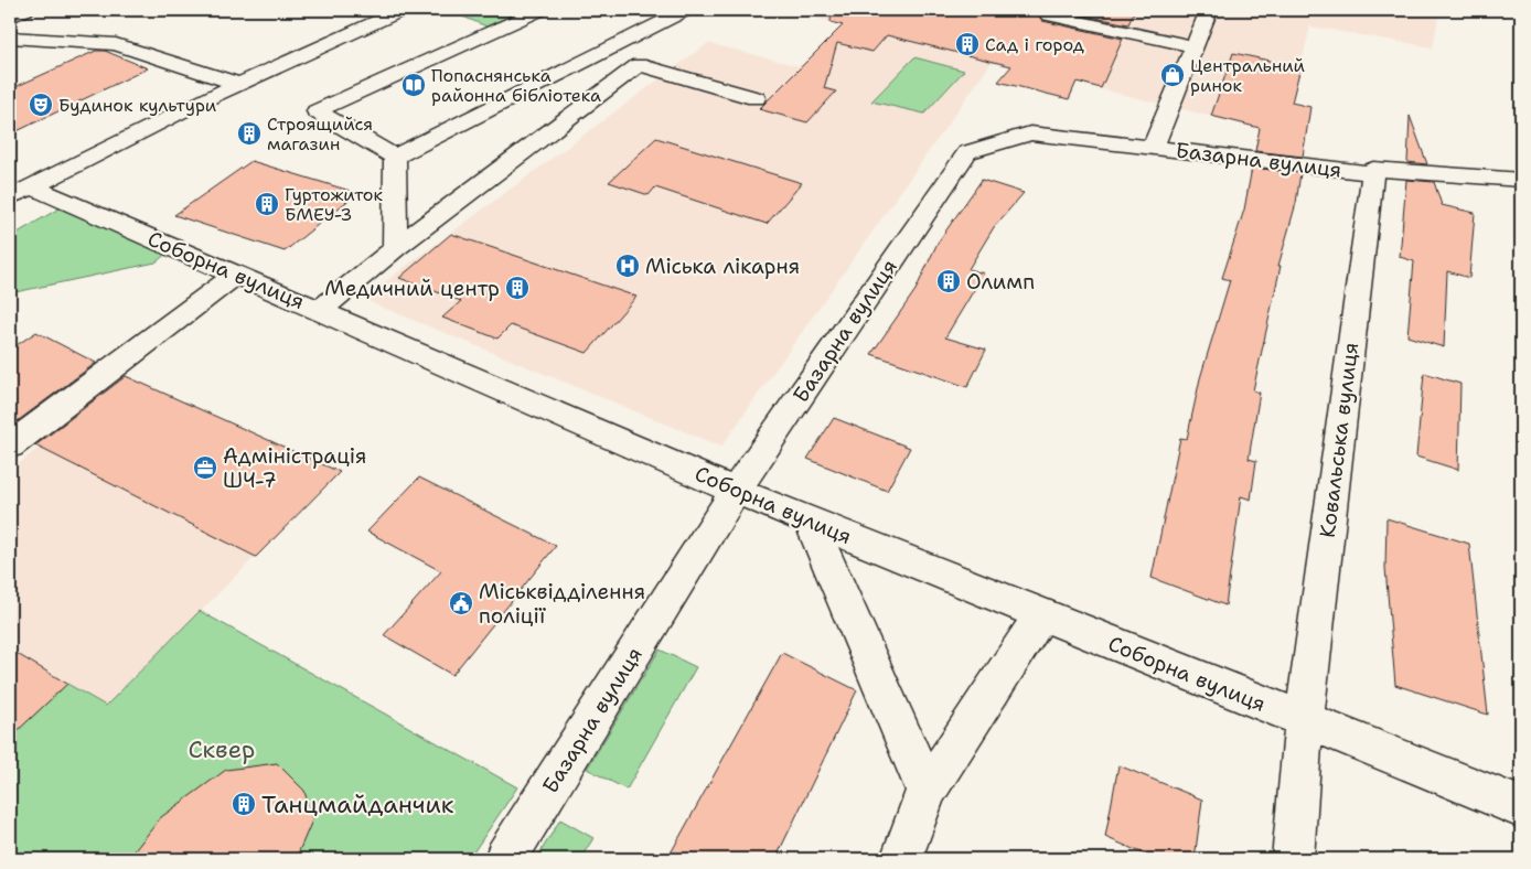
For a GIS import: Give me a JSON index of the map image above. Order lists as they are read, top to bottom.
{
  "streets": {
    "street": ["Базарна вулиця", "Соборна вулиця", "Ковальська вулиця"]
  },
  "crossings": [
    ["Базарна вулиця", "Соборна вулиця"],
    ["Базарна вулиця", "Ковальська вулиця"],
    ["Соборна вулиця", "Ковальська вулиця"]
  ],
  "parks": ["Сквер"],
  "places": {
    "building": [
      "Сад і город",
      "Строящийся магазин",
      "Гуртожиток БМЕУ-3",
      "Олимп",
      "Медичний центр",
      "Танцмайданчик"
    ],
    "shop": ["Центральний ринок"],
    "library": ["Попаснянська районна бібліотека"],
    "theatre": ["Будинок культури"],
    "hospital": ["Міська лікарня"],
    "office": ["Адміністрація ШЧ-7"],
    "public building": ["Міськвідділення поліції"]
  }
}
